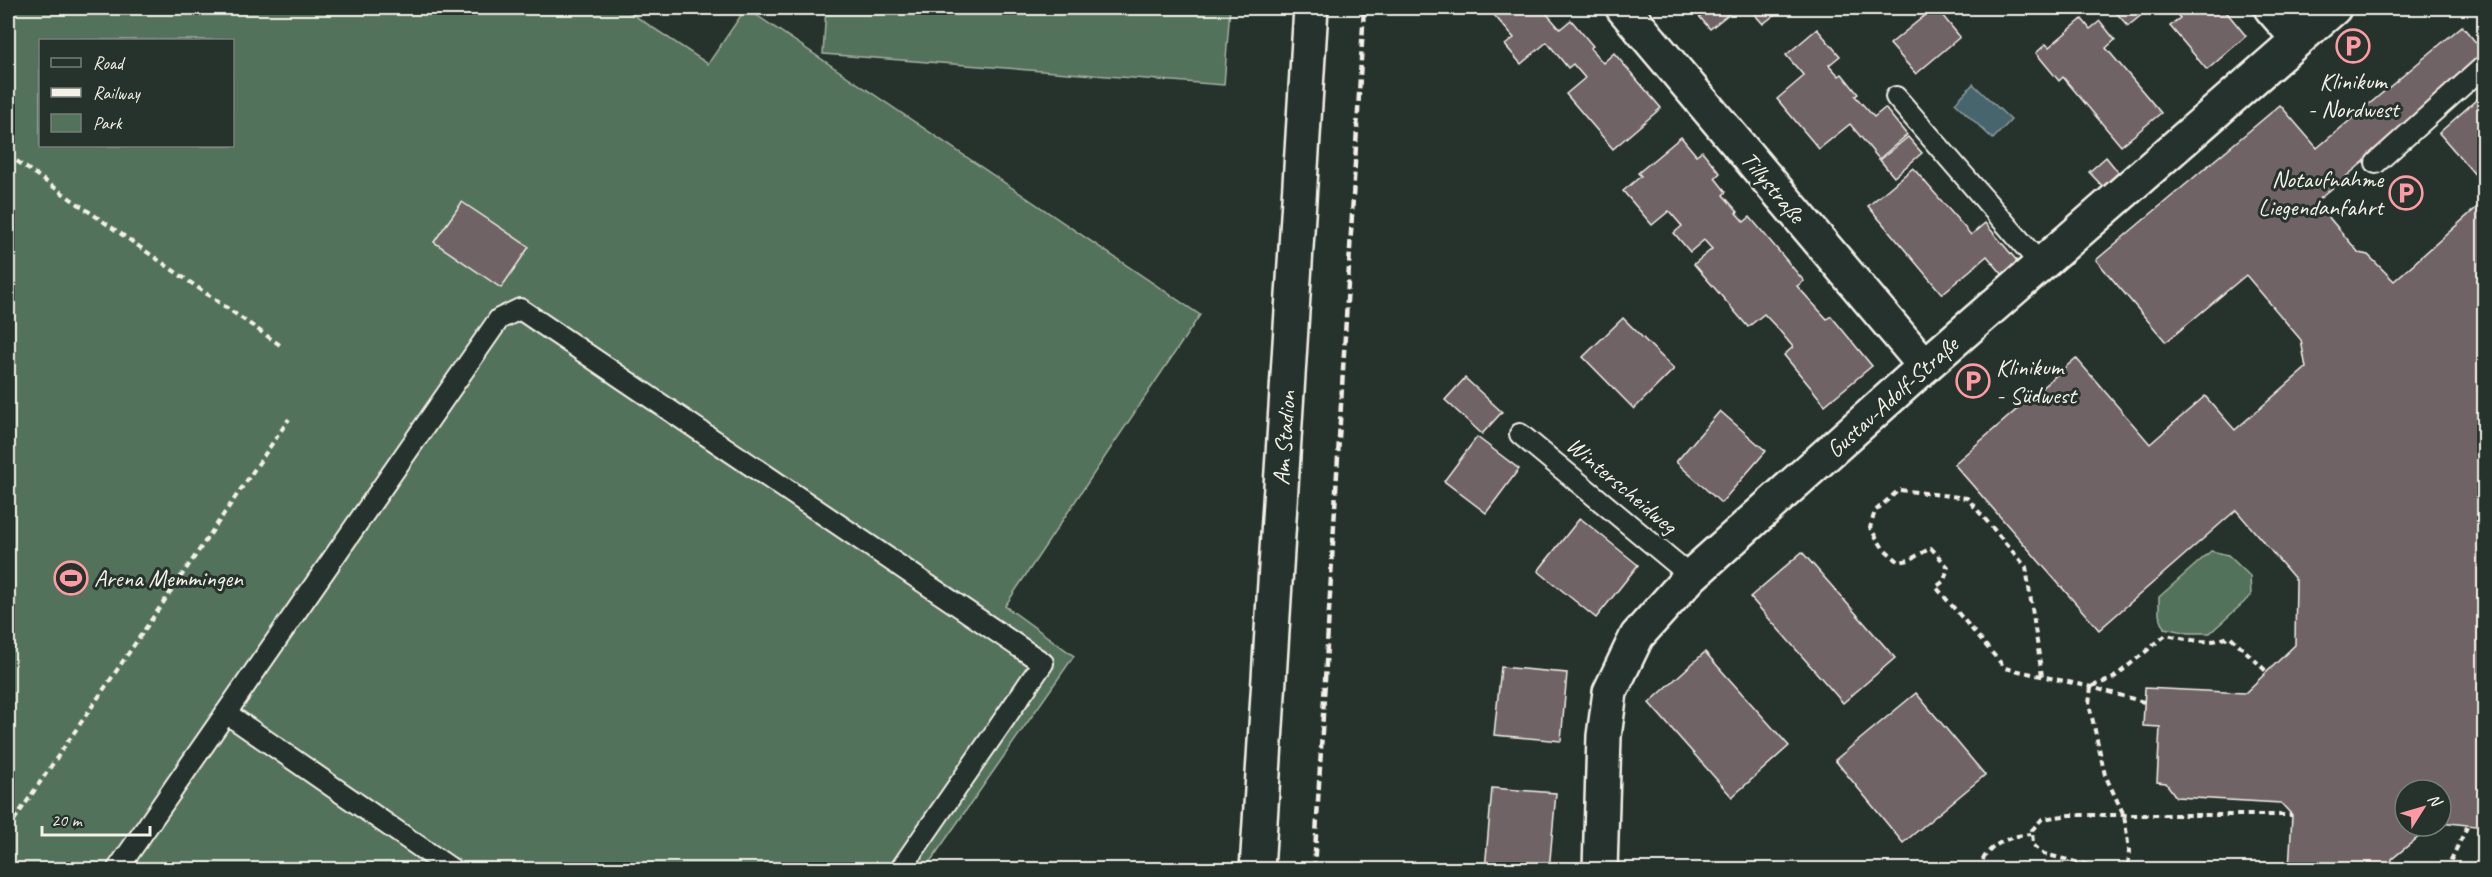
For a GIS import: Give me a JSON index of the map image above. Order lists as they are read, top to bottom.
{
  "streets": {
    "street": ["Tillystraße", "Gustav-Adolf-Straße", "Am Stadion"],
    "lane": ["Winterscheidweg"]
  },
  "crossings": [
    ["Tillystraße", "Gustav-Adolf-Straße"],
    ["Gustav-Adolf-Straße", "Winterscheidweg"]
  ],
  "places": {
    "parking": ["Klinikum - Nordwest", "Notaufnahme Liegendanfahrt", "Klinikum - Südwest"],
    "sports": ["Arena Memmingen"]
  },
  "legend": ["Road", "Railway", "Park"],
  "scale_bar": "20 m",
  "north": "top right"
}
